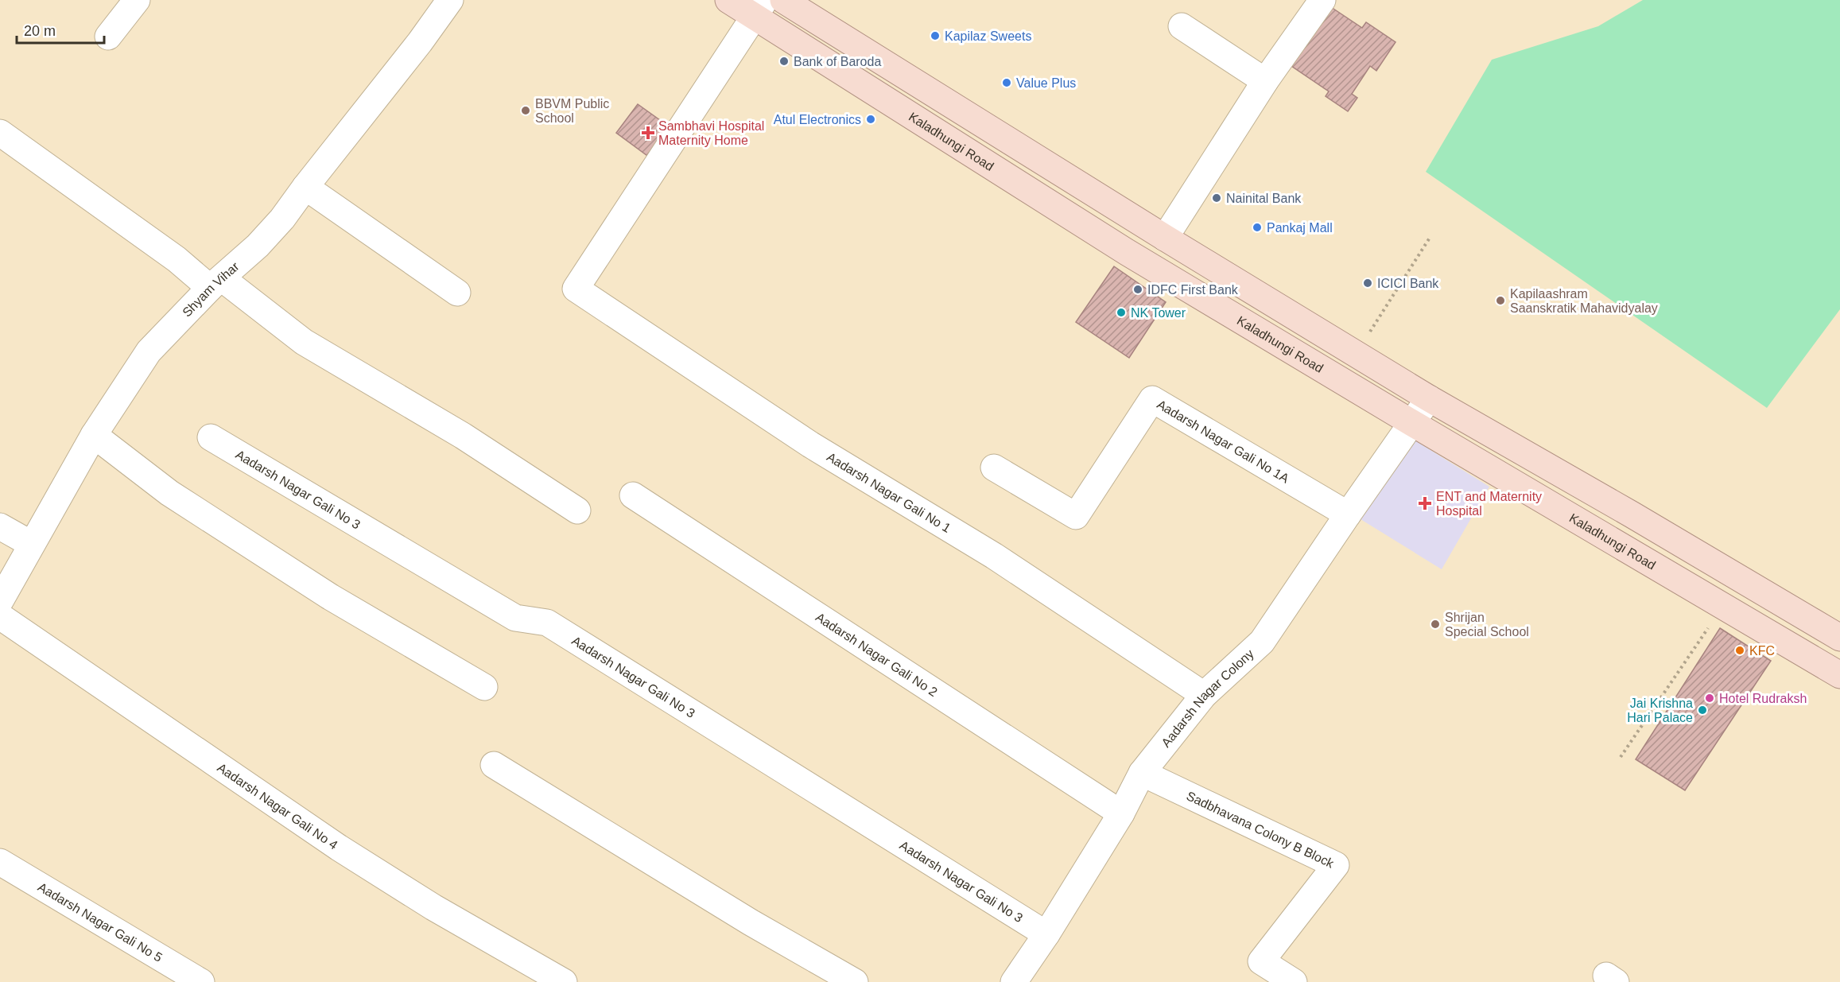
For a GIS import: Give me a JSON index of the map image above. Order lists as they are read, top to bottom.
{
  "streets": {
    "main road": ["Kaladhungi Road"],
    "street": [
      "Shyam Vihar",
      "Aadarsh Nagar Gali No 1A",
      "Aadarsh Nagar Gali No 3",
      "Aadarsh Nagar Gali No 1",
      "Aadarsh Nagar Gali No 2",
      "Aadarsh Nagar Colony",
      "Aadarsh Nagar Gali No 4",
      "Sadbhavana Colony B Block",
      "Aadarsh Nagar Gali No 5"
    ]
  },
  "crossings": [
    ["Kaladhungi Road", "Aadarsh Nagar Gali No 1"],
    ["Kaladhungi Road", "Aadarsh Nagar Colony"],
    ["Aadarsh Nagar Gali No 1A", "Aadarsh Nagar Colony"],
    ["Aadarsh Nagar Gali No 3", "Aadarsh Nagar Colony"],
    ["Aadarsh Nagar Gali No 1", "Aadarsh Nagar Colony"],
    ["Aadarsh Nagar Gali No 2", "Aadarsh Nagar Colony"],
    ["Aadarsh Nagar Colony", "Sadbhavana Colony B Block"]
  ],
  "places": {
    "other": [
      "Kapilaz Sweets",
      "Bank of Baroda",
      "Value Plus",
      "BBVM Public School",
      "Atul Electronics",
      "Nainital Bank",
      "Pankaj Mall",
      "ICICI Bank",
      "IDFC First Bank",
      "Kapilaashram Saanskratik Mahavidyalay",
      "NK Tower",
      "Shrijan Special School",
      "KFC",
      "Hotel Rudraksh",
      "Jai Krishna Hari Palace"
    ],
    "health": ["Sambhavi Hospital Maternity Home", "ENT and Maternity Hospital"]
  },
  "scale_bar": "20 m"
}
